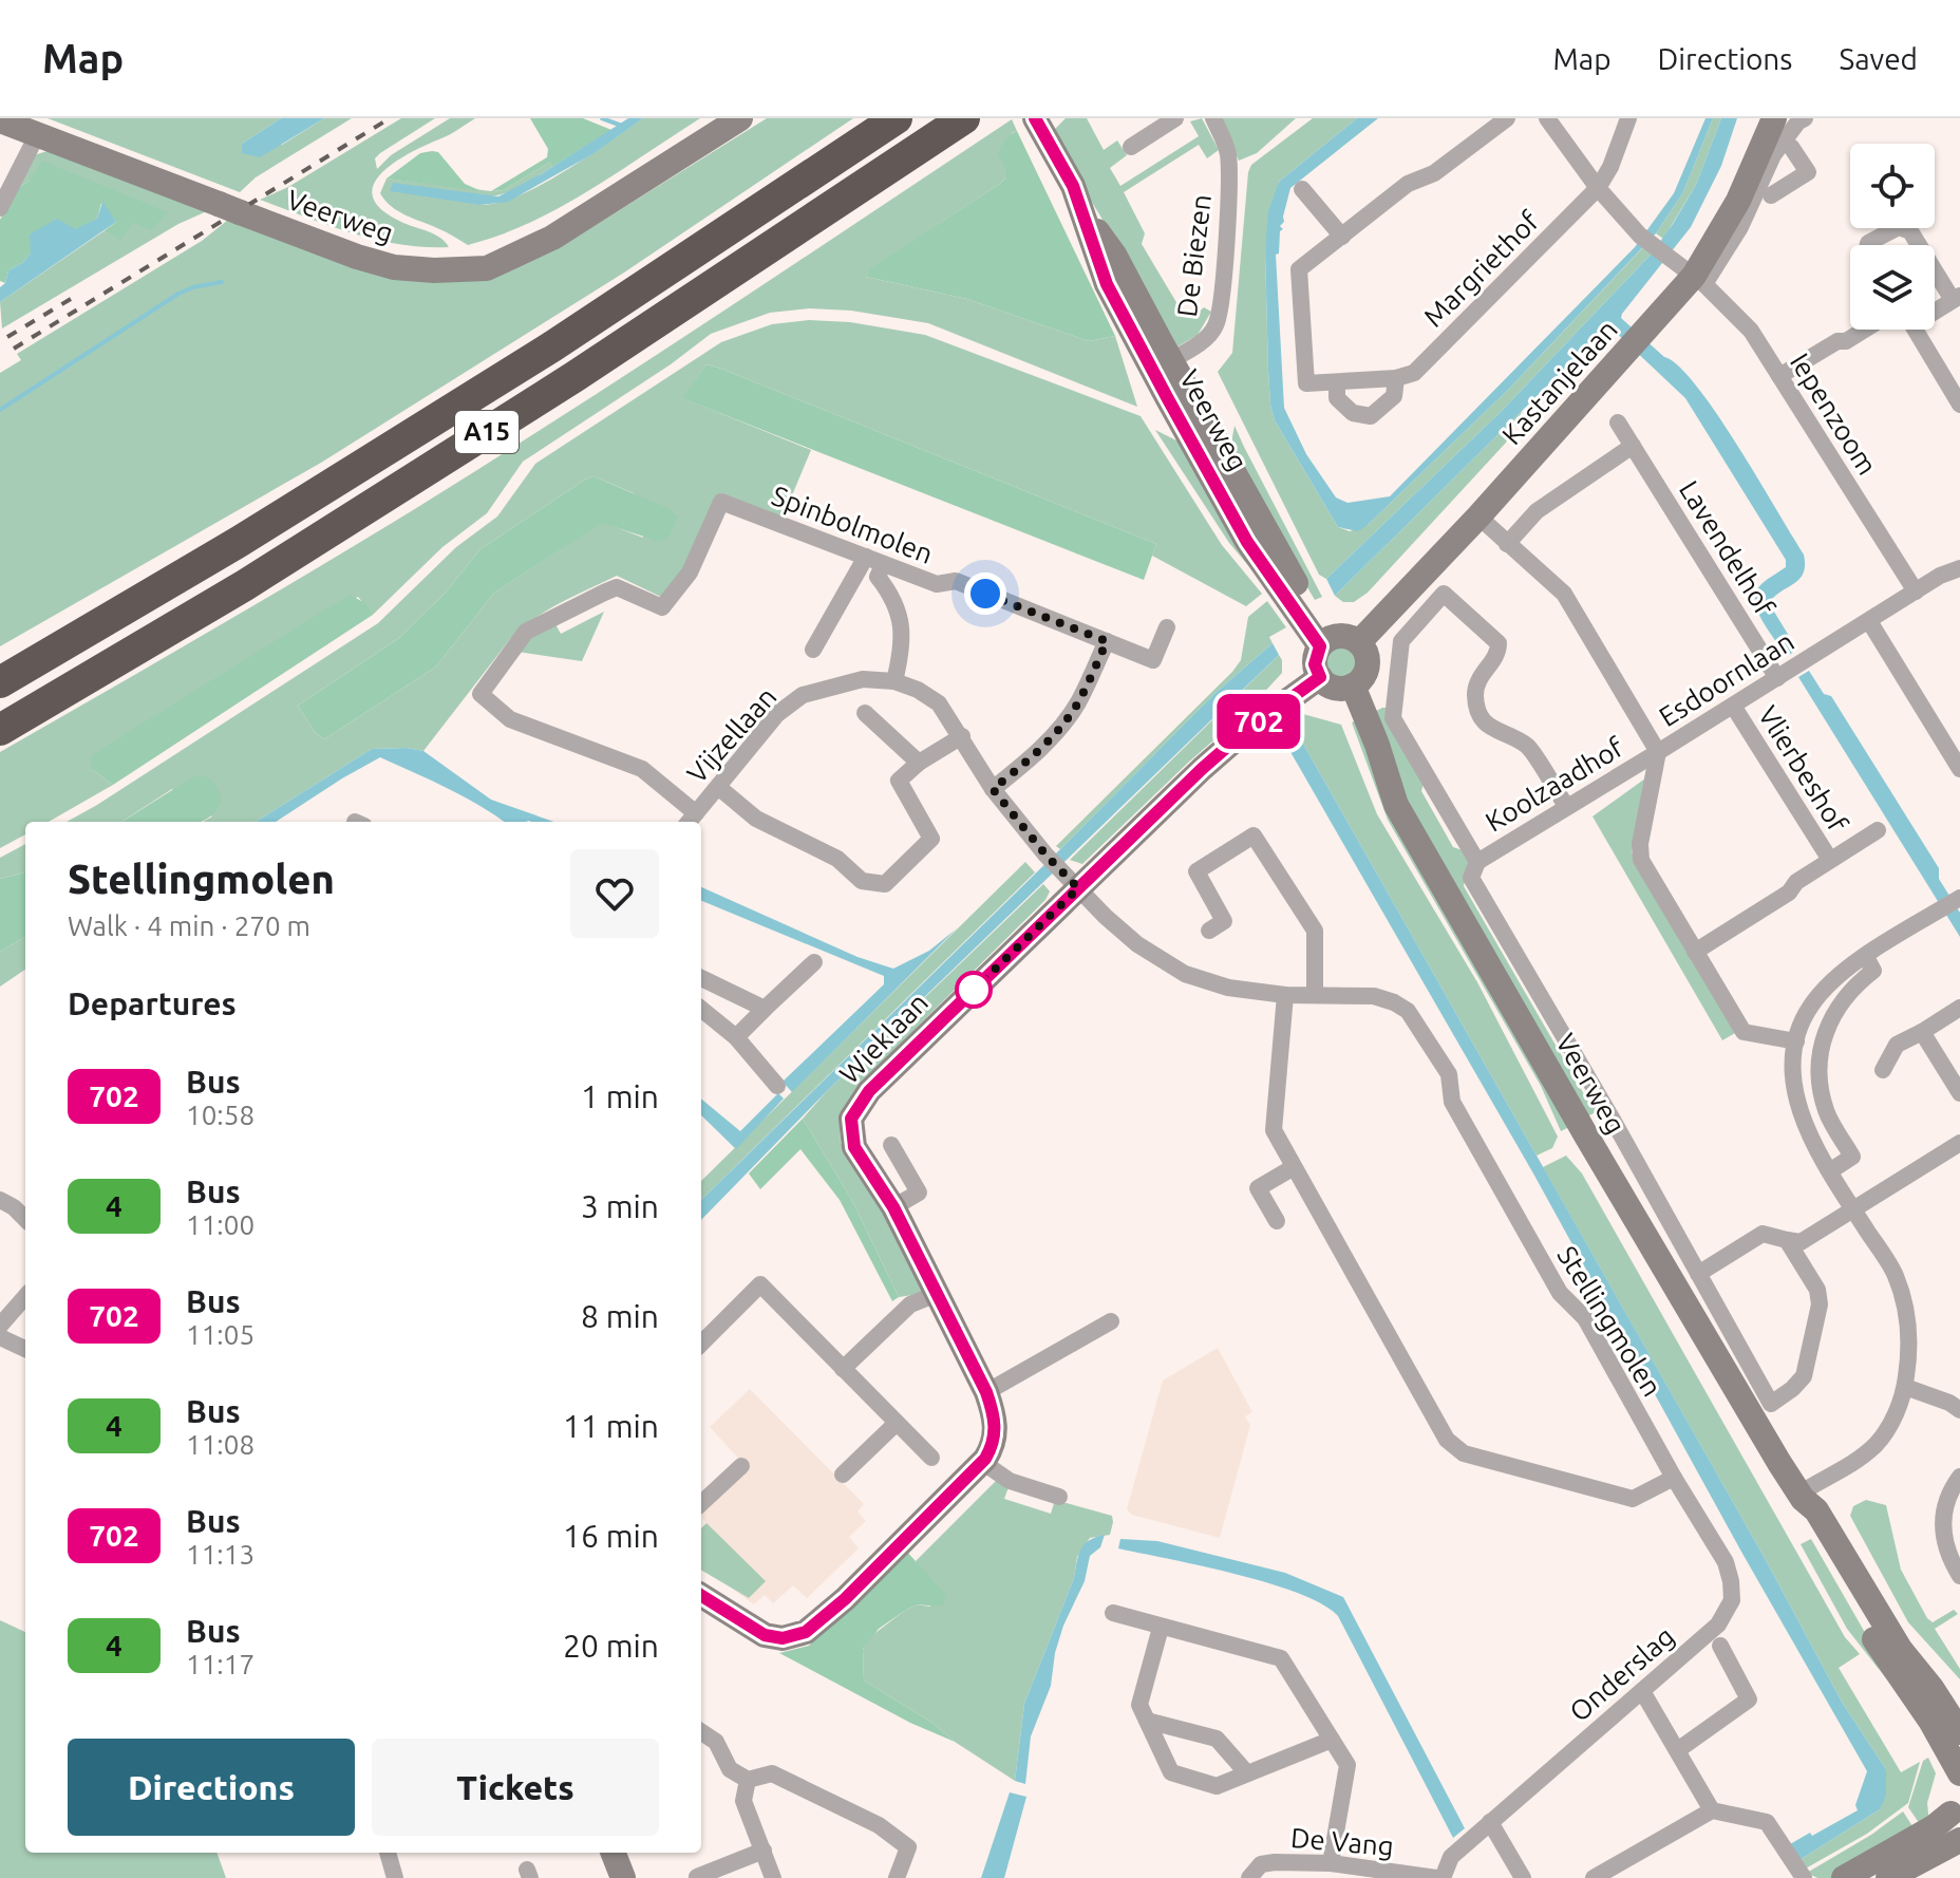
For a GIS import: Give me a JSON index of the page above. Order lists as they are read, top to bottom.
{
  "streets": {
    "highway": ["A15"],
    "street": [
      "Veerweg",
      "De Biezen",
      "Margriethof",
      "Kastanjelaan",
      "Iepenzoom",
      "Spinbolmolen",
      "Lavendelhof",
      "Esdoornlaan",
      "Vijzellaan",
      "Vlierbeshof",
      "Koolzaadhof",
      "Wieklaan",
      "Stellingmolen",
      "Onderslag",
      "De Vang"
    ]
  },
  "crossings": [
    ["Veerweg", "De Biezen"],
    ["Veerweg", "Kastanjelaan"],
    ["Veerweg", "Wieklaan"],
    ["Kastanjelaan", "Iepenzoom"],
    ["Kastanjelaan", "Wieklaan"],
    ["Iepenzoom", "Esdoornlaan"],
    ["Spinbolmolen", "Vijzellaan"],
    ["Lavendelhof", "Esdoornlaan"],
    ["Esdoornlaan", "Vlierbeshof"],
    ["Esdoornlaan", "Koolzaadhof"],
    ["Vijzellaan", "Wieklaan"],
    ["Stellingmolen", "Onderslag"],
    ["Onderslag", "De Vang"]
  ],
  "lines": ["bus line 702"],
  "page": {
    "header": "Map",
    "nav": ["Map", "Directions", "Saved"],
    "on_map": "702",
    "heading": [
      ["Stellingmolen", "Walk · 4 min · 270 m"],
      "Departures"
    ],
    "list": [
      {
        "mark": "702",
        "name": "Bus",
        "note": "10:58",
        "value": "1 min"
      },
      {
        "mark": "4",
        "name": "Bus",
        "note": "11:00",
        "value": "3 min"
      },
      {
        "mark": "702",
        "name": "Bus",
        "note": "11:05",
        "value": "8 min"
      },
      {
        "mark": "4",
        "name": "Bus",
        "note": "11:08",
        "value": "11 min"
      },
      {
        "mark": "702",
        "name": "Bus",
        "note": "11:13",
        "value": "16 min"
      },
      {
        "mark": "4",
        "name": "Bus",
        "note": "11:17",
        "value": "20 min"
      }
    ],
    "buttons": ["Directions", "Tickets"]
  }
}
